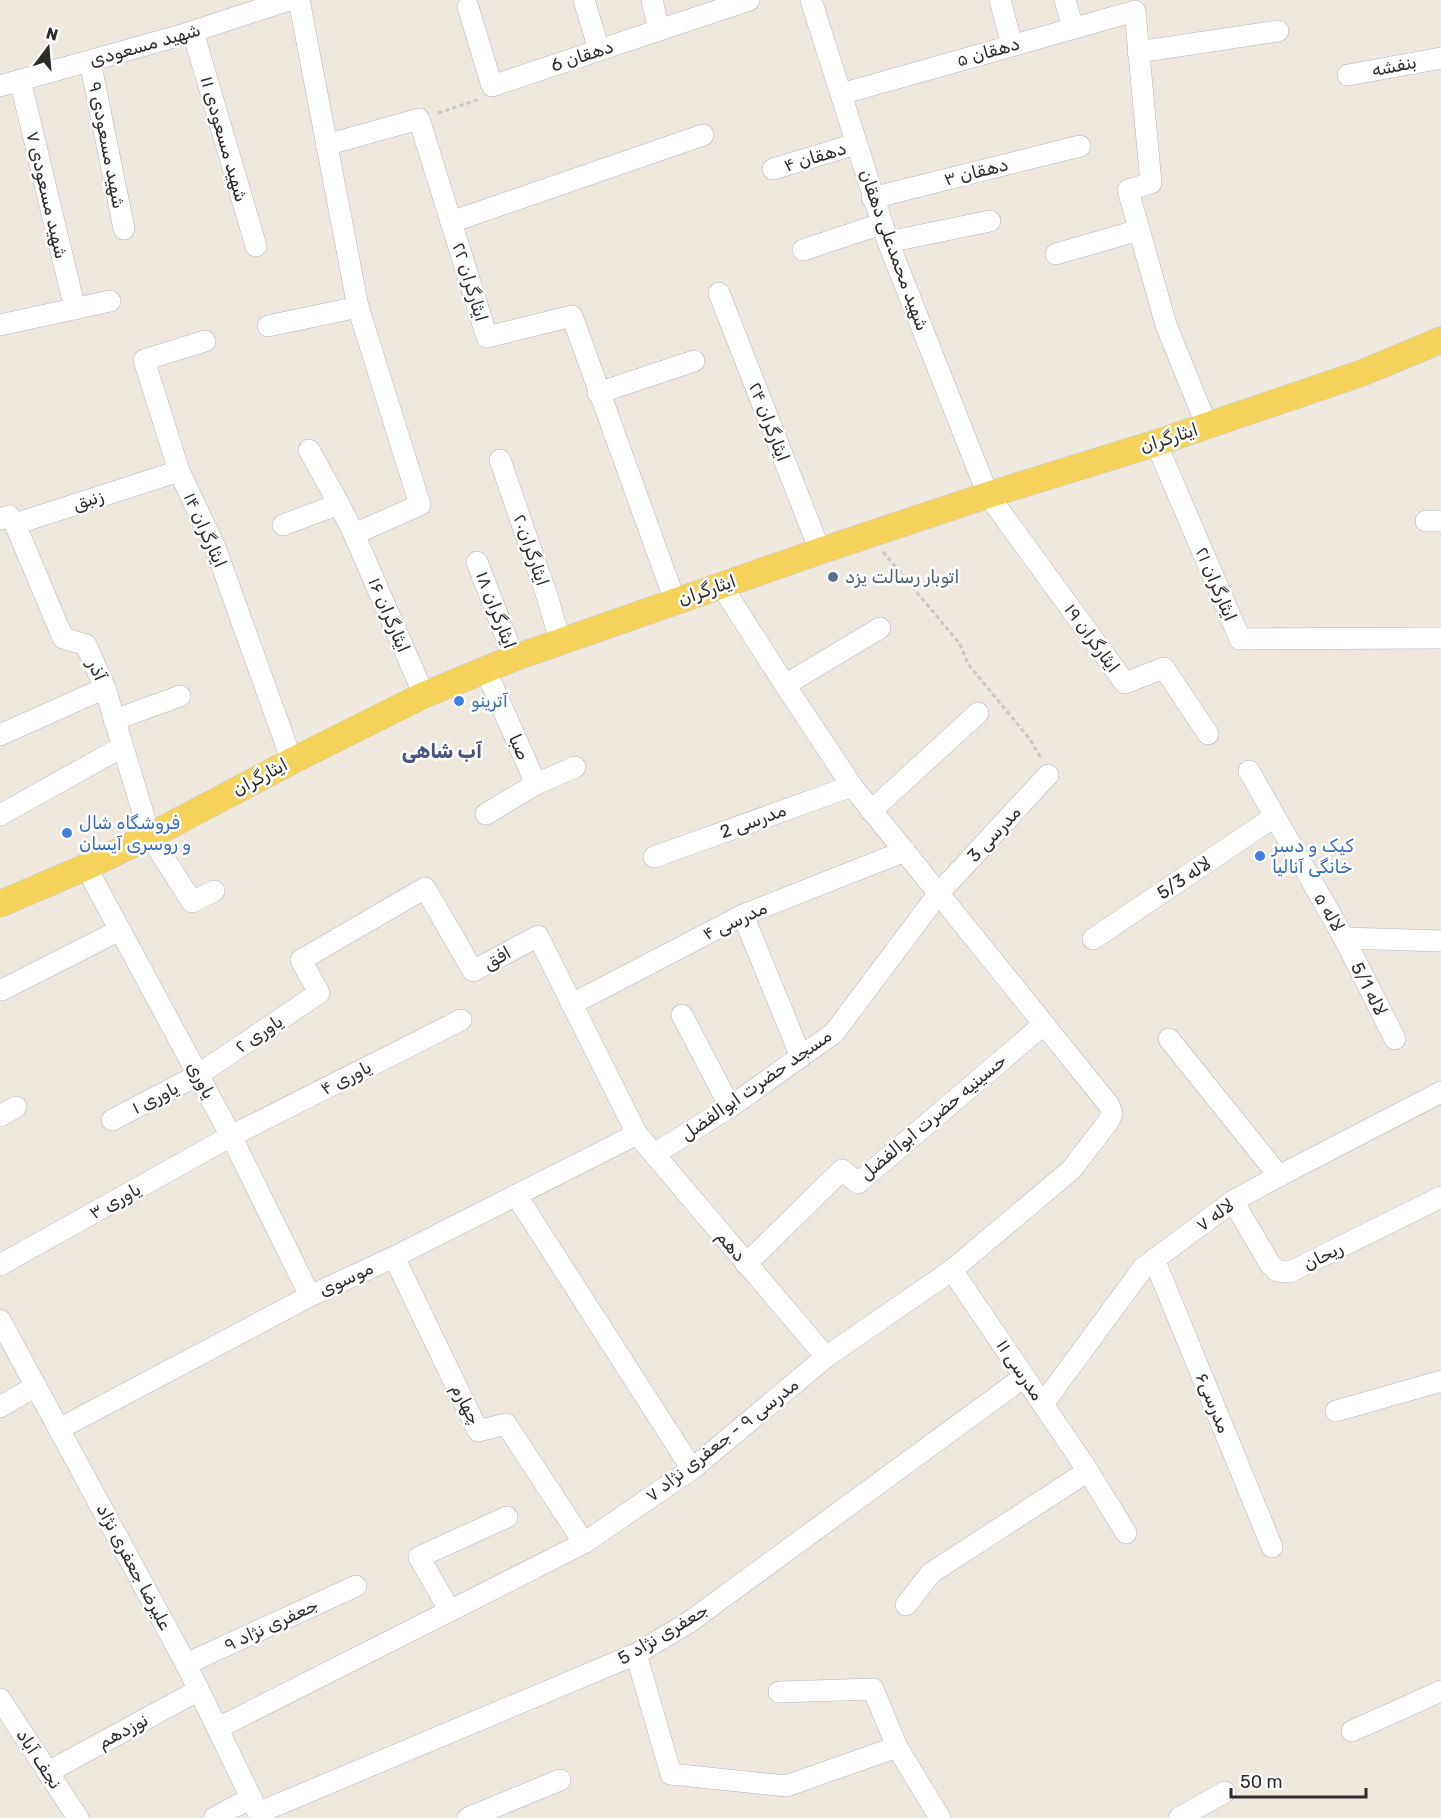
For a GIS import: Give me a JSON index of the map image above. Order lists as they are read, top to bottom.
{
  "streets": {
    "main road": ["ایثارگران"],
    "street": [
      "شهید مسعودی",
      "دهقان ۵",
      "دهقان 6",
      "بنفشه",
      "شهید مسعودی ۱۱",
      "شهید مسعودی ۹",
      "دهقان ۴",
      "دهقان ۳",
      "شهید مسعودی ۷",
      "شهید محمدعلی دهقان",
      "ایثارگران ۲۲",
      "ایثارگران ۲۴",
      "زنبق",
      "ایثارگران ۱۴",
      "۲۰ایثارگران",
      "ایثارگران ۲۱",
      "ایثارگران ۱۸",
      "ایثارگران ۱۶",
      "ایثارگران ۱‍۹",
      "آذر",
      "صبا",
      "مدرسی 2",
      "مدرسی 3",
      "لاله 5/3",
      "لاله ۵",
      "مدرسی ۴",
      "افق",
      "لاله 5/1",
      "یاوری ۲",
      "یاوری ۴",
      "یاوری",
      "مسجد حضرت ابوالفضل",
      "یاوری ۱",
      "حسینیه حضرت ابوالفضل",
      "یاوری ۳",
      "لاله ۷",
      "دهم",
      "ریحان",
      "موسوی",
      "مدرسی ۱۱",
      "مدرسی۶",
      "چهارم",
      "مدرسی ۹ - جعفری نژاد ۷",
      "علیرضا جعفری نژاد",
      "جعفری نژاد ۹",
      "جعفری نژاد 5",
      "نوزدهم",
      "نجف آباد"
    ]
  },
  "crossings": [
    ["شهید مسعودی", "شهید مسعودی ۱۱"],
    ["شهید مسعودی", "شهید مسعودی ۹"],
    ["شهید مسعودی", "شهید مسعودی ۷"],
    ["دهقان ۵", "شهید محمدعلی دهقان"],
    ["دهقان ۴", "شهید محمدعلی دهقان"],
    ["دهقان ۳", "شهید محمدعلی دهقان"],
    ["شهید محمدعلی دهقان", "ایثارگران"],
    ["شهید محمدعلی دهقان", "ایثارگران ۱‍۹"],
    ["ایثارگران ۲۲", "ایثارگران"],
    ["ایثارگران ۲۴", "ایثارگران"],
    ["ایثارگران", "ایثارگران ۱۴"],
    ["ایثارگران", "۲۰ایثارگران"],
    ["ایثارگران", "ایثارگران ۲۱"],
    ["ایثارگران", "ایثارگران ۱۸"],
    ["ایثارگران", "ایثارگران ۱۶"],
    ["ایثارگران", "ایثارگران ۱‍۹"],
    ["ایثارگران", "آذر"],
    ["ایثارگران", "صبا"],
    ["ایثارگران", "یاوری"],
    ["زنبق", "ایثارگران ۱۴"],
    ["زنبق", "آذر"],
    ["مدرسی 3", "مسجد حضرت ابوالفضل"],
    ["لاله 5/3", "لاله ۵"],
    ["لاله ۵", "لاله 5/1"],
    ["مدرسی ۴", "افق"],
    ["افق", "یاوری ۲"],
    ["افق", "دهم"],
    ["افق", "موسوی"],
    ["یاوری ۲", "یاوری"],
    ["یاوری ۲", "یاوری ۱"],
    ["یاوری ۴", "یاوری"],
    ["یاوری ۴", "یاوری ۳"],
    ["یاوری", "یاوری ۱"],
    ["یاوری", "یاوری ۳"],
    ["یاوری", "موسوی"],
    ["مسجد حضرت ابوالفضل", "دهم"],
    ["حسینیه حضرت ابوالفضل", "دهم"],
    ["حسینیه حضرت ابوالفضل", "مدرسی ۹ - جعفری نژاد ۷"],
    ["لاله ۷", "ریحان"],
    ["لاله ۷", "مدرسی ۱۱"],
    ["لاله ۷", "مدرسی۶"],
    ["دهم", "موسوی"],
    ["دهم", "مدرسی ۹ - جعفری نژاد ۷"],
    ["موسوی", "چهارم"],
    ["موسوی", "علیرضا جعفری نژاد"],
    ["مدرسی ۱۱", "مدرسی ۹ - جعفری نژاد ۷"],
    ["مدرسی ۱۱", "جعفری نژاد 5"],
    ["چهارم", "مدرسی ۹ - جعفری نژاد ۷"],
    ["مدرسی ۹ - جعفری نژاد ۷", "علیرضا جعفری نژاد"],
    ["علیرضا جعفری نژاد", "جعفری نژاد ۹"],
    ["علیرضا جعفری نژاد", "جعفری نژاد 5"],
    ["علیرضا جعفری نژاد", "نوزدهم"],
    ["نوزدهم", "نجف آباد"]
  ],
  "districts": ["آب شاهی"],
  "places": [
    "اتوبار رسالت یزد",
    "آترینو",
    "فروشگاه شال و روسری آیسان",
    "کیک و دسر خانگی آنالیا"
  ],
  "scale_bar": "50 m",
  "north": "top"
}
